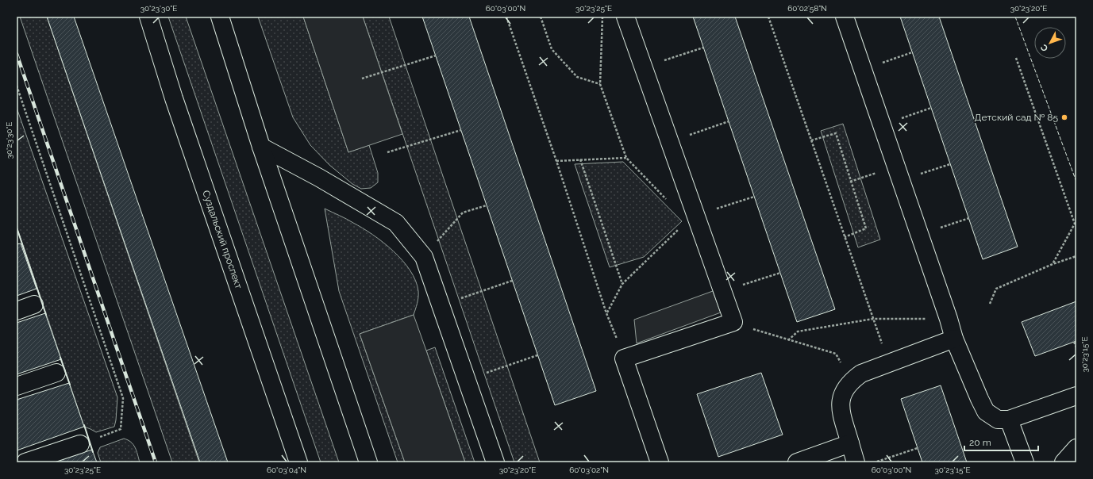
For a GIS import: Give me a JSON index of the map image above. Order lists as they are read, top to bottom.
{
  "streets": {
    "main road": ["Суздальский проспект"]
  },
  "places": ["Детский сад № 85"],
  "scale_bar": "20 m",
  "north": "bottom left",
  "coordinates": [
    "30°23'30\"E",
    "60°03'00\"N",
    "30°23'25\"E",
    "60°02'58\"N",
    "30°23'20\"E",
    "30°23'15\"E",
    "60°03'04\"N",
    "60°03'02\"N"
  ]
}
